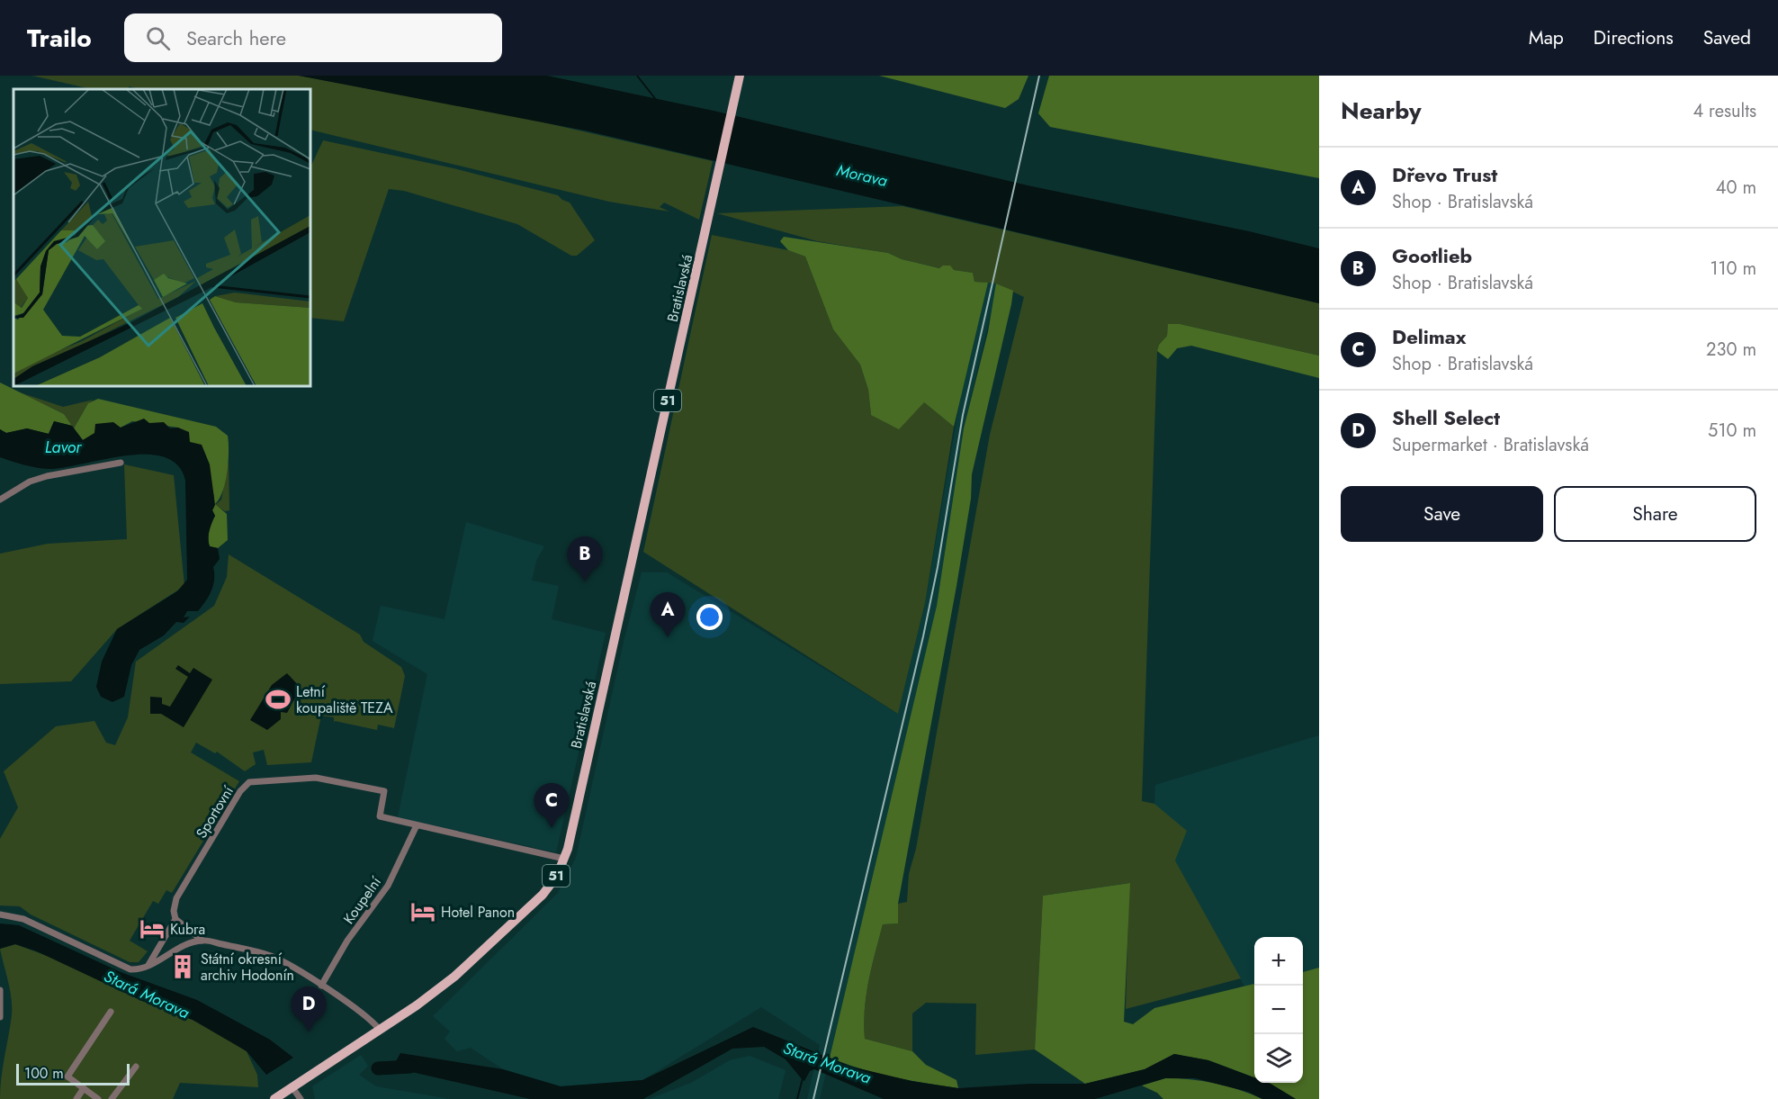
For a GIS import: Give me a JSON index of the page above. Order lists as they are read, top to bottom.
{
  "streets": {
    "main road": ["Bratislavská", "51"],
    "street": ["Sportovní", "Koupelní"]
  },
  "crossings": [
    ["Bratislavská", "51"],
    ["Sportovní", "Koupelní"]
  ],
  "water": ["Morava", "Lavor", "Stará Morava"],
  "places": {
    "sports": ["Letní koupaliště TEZA"],
    "hotel": ["Hotel Panon", "Kubra"],
    "building": ["Státní okresní archiv Hodonín"]
  },
  "scale_bar": "100 m",
  "page": {
    "header": "Trailo",
    "search": "Search here",
    "nav": ["Map", "Directions", "Saved"],
    "heading": ["Nearby", "4 results"],
    "list": [
      {
        "mark": "A",
        "name": "Dřevo Trust",
        "note": "Shop · Bratislavská",
        "value": "40 m"
      },
      {
        "mark": "B",
        "name": "Gootlieb",
        "note": "Shop · Bratislavská",
        "value": "110 m"
      },
      {
        "mark": "C",
        "name": "Delimax",
        "note": "Shop · Bratislavská",
        "value": "230 m"
      },
      {
        "mark": "D",
        "name": "Shell Select",
        "note": "Supermarket · Bratislavská",
        "value": "510 m"
      }
    ],
    "buttons": ["Save", "Share"],
    "pins": [
      "B",
      "A",
      "C",
      "D"
    ],
    "map_buttons": ["+", "−"],
    "scale": "100 m"
  }
}
